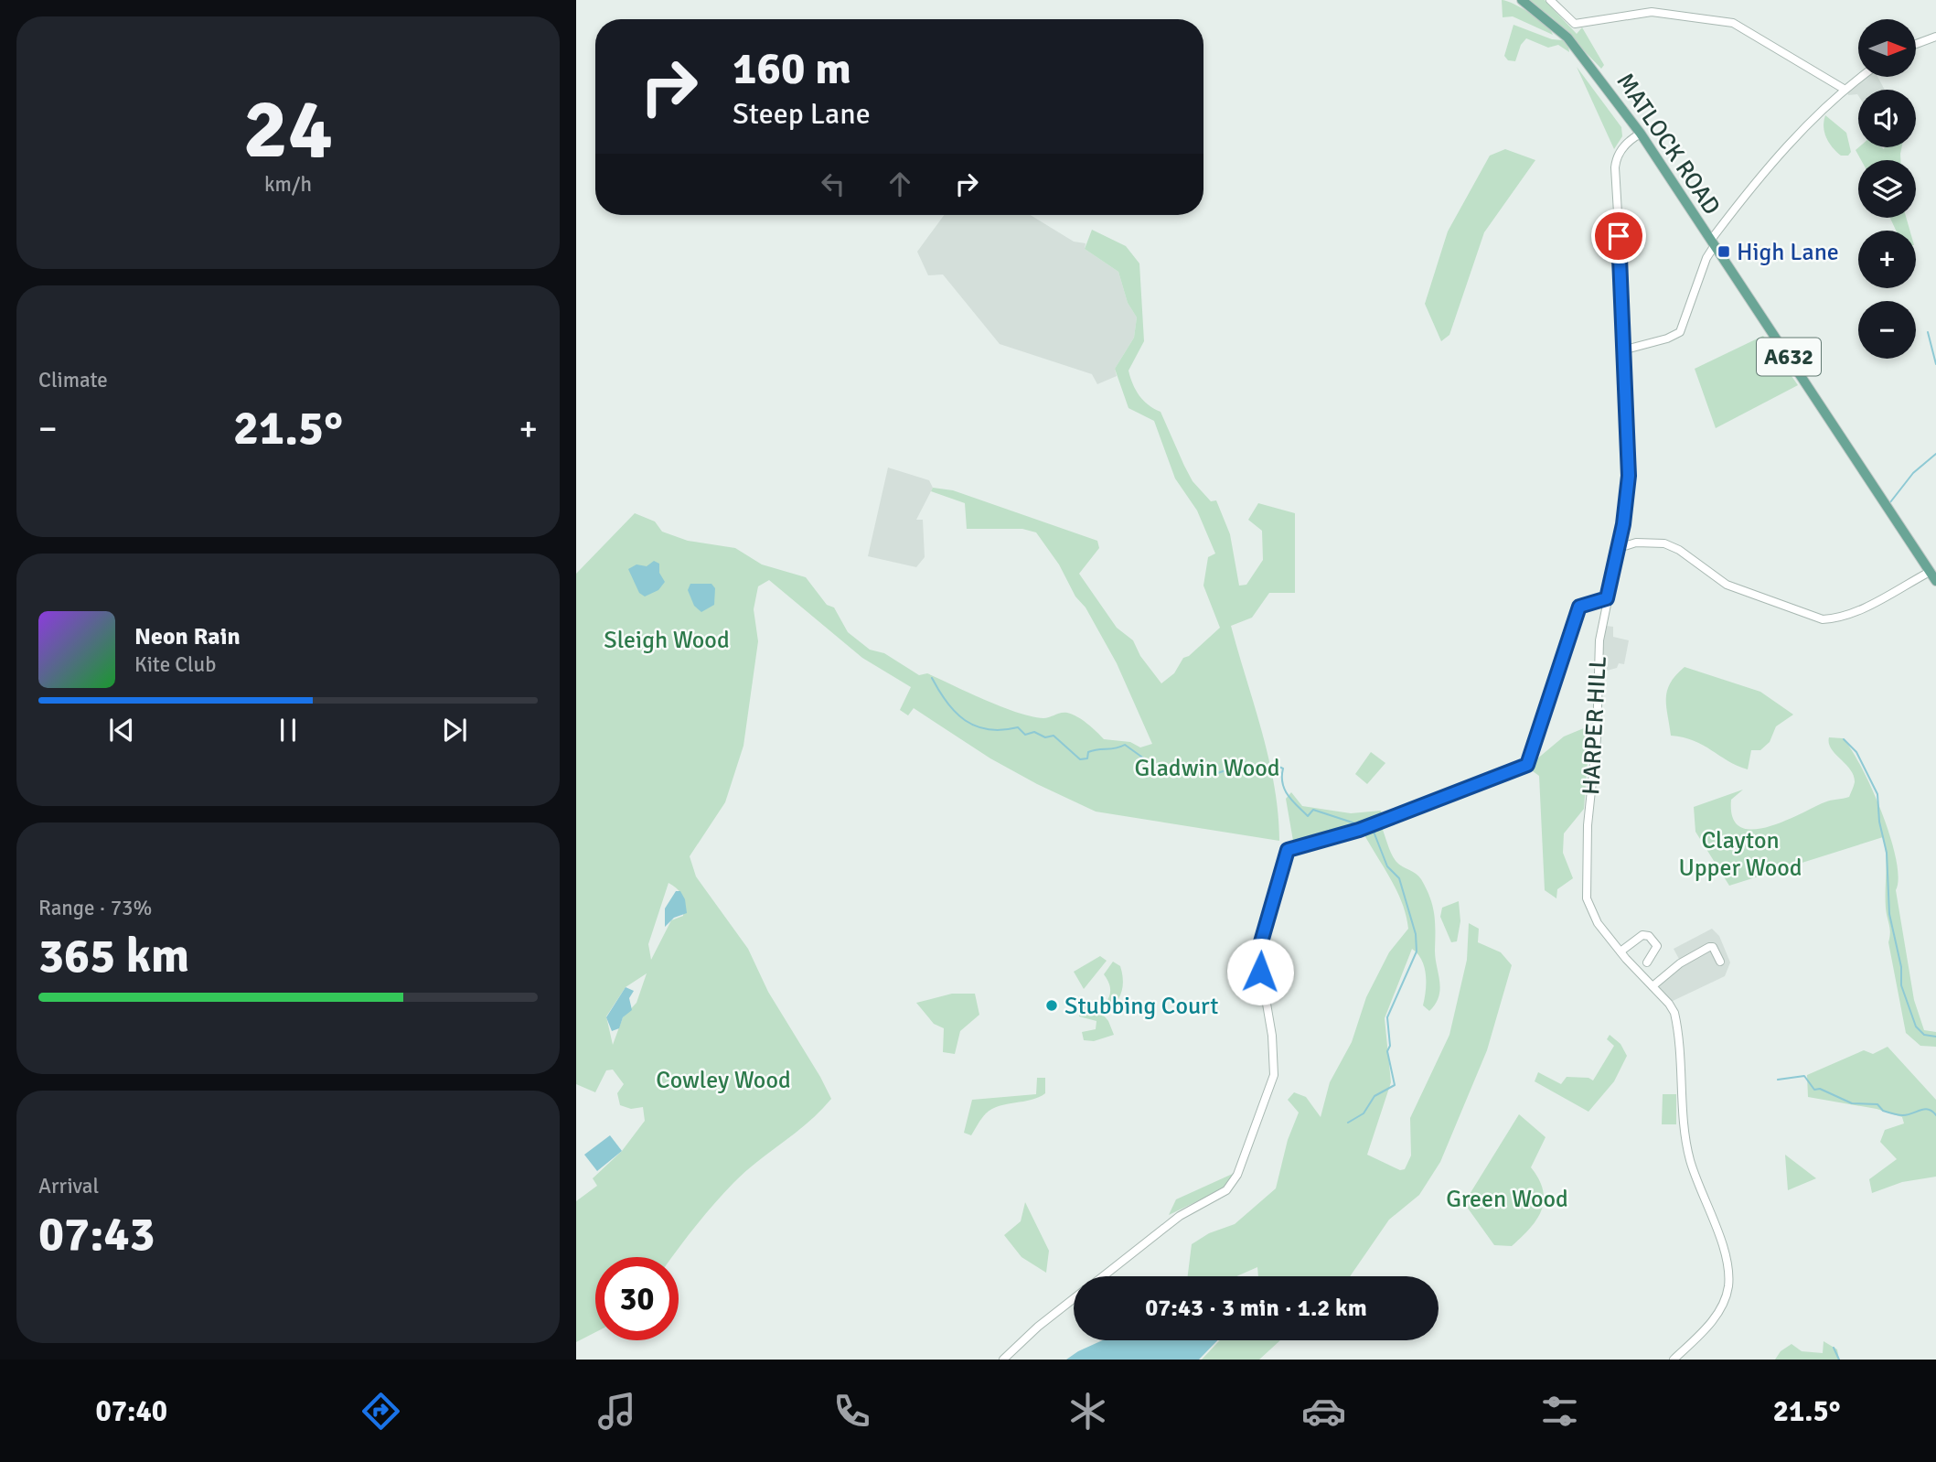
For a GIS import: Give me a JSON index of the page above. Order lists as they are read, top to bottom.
{
  "streets": {
    "main road": ["MATLOCK ROAD", "A632"],
    "street": ["HARPER HILL"]
  },
  "crossings": [
    ["MATLOCK ROAD", "HARPER HILL"]
  ],
  "parks": [
    "Sleigh Wood",
    "Gladwin Wood",
    "Clayton Upper Wood",
    "Cowley Wood",
    "Green Wood"
  ],
  "places": {
    "transit": ["High Lane"],
    "other": ["Stubbing Court"]
  },
  "north": "right",
  "page": {
    "tile": [
      ["24", "km/h"],
      "Climate",
      ["Range · 73%", "365 km"],
      ["Arrival", "07:43"]
    ],
    "map_buttons": ["+", "−"],
    "turn": ["160 m", "Steep Lane"],
    "heat": ["−", "21.5°", "+"],
    "song": ["Neon Rain", "Kite Club"],
    "limit": "30",
    "trip": "07:43 · 3 min · 1.2 km",
    "tabs": ["07:40", "21.5°"]
  }
}
